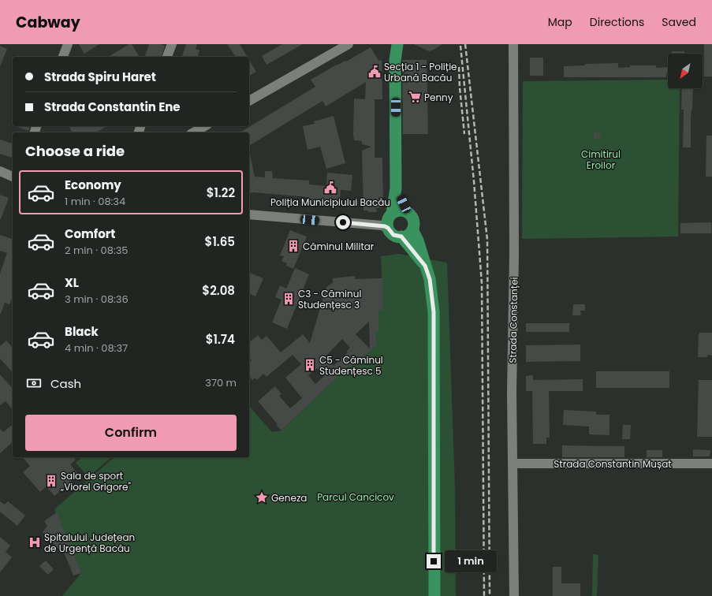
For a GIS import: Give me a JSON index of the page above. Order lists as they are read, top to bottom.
{
  "streets": {
    "street": ["Strada Constanței", "Strada Constantin Mușat"]
  },
  "crossings": [
    ["Strada Constanței", "Strada Constantin Mușat"]
  ],
  "parks": ["Cimitirul Eroilor", "Parcul Cancicov"],
  "places": {
    "public building": ["Secția 1 - Poliție Urbană Bacău", "Poliția Municipiului Bacău"],
    "supermarket": ["Penny"],
    "building": [
      "Căminul Militar",
      "C3 - Căminul Studențesc 3",
      "C5 - Căminul Studențesc 5",
      "Sala de sport „Viorel Grigore\""
    ],
    "place": ["Geneza"],
    "hospital": ["Spitalului Județean de Urgență Bacău"]
  },
  "north": "bottom left",
  "page": {
    "header": "Cabway",
    "nav": ["Map", "Directions", "Saved"],
    "banner": ["Strada Spiru Haret", "Strada Constantin Ene"],
    "heading": "Choose a ride",
    "list": [
      {
        "name": "Economy",
        "note": "1 min · 08:34",
        "value": "$1.22"
      },
      {
        "name": "Comfort",
        "note": "2 min · 08:35",
        "value": "$1.65"
      },
      {
        "name": "XL",
        "note": "3 min · 08:36",
        "value": "$2.08"
      },
      {
        "name": "Black",
        "note": "4 min · 08:37",
        "value": "$1.74"
      }
    ],
    "pay": ["Cash", "370 m"],
    "buttons": "Confirm",
    "bubble": "1 min"
  }
}
